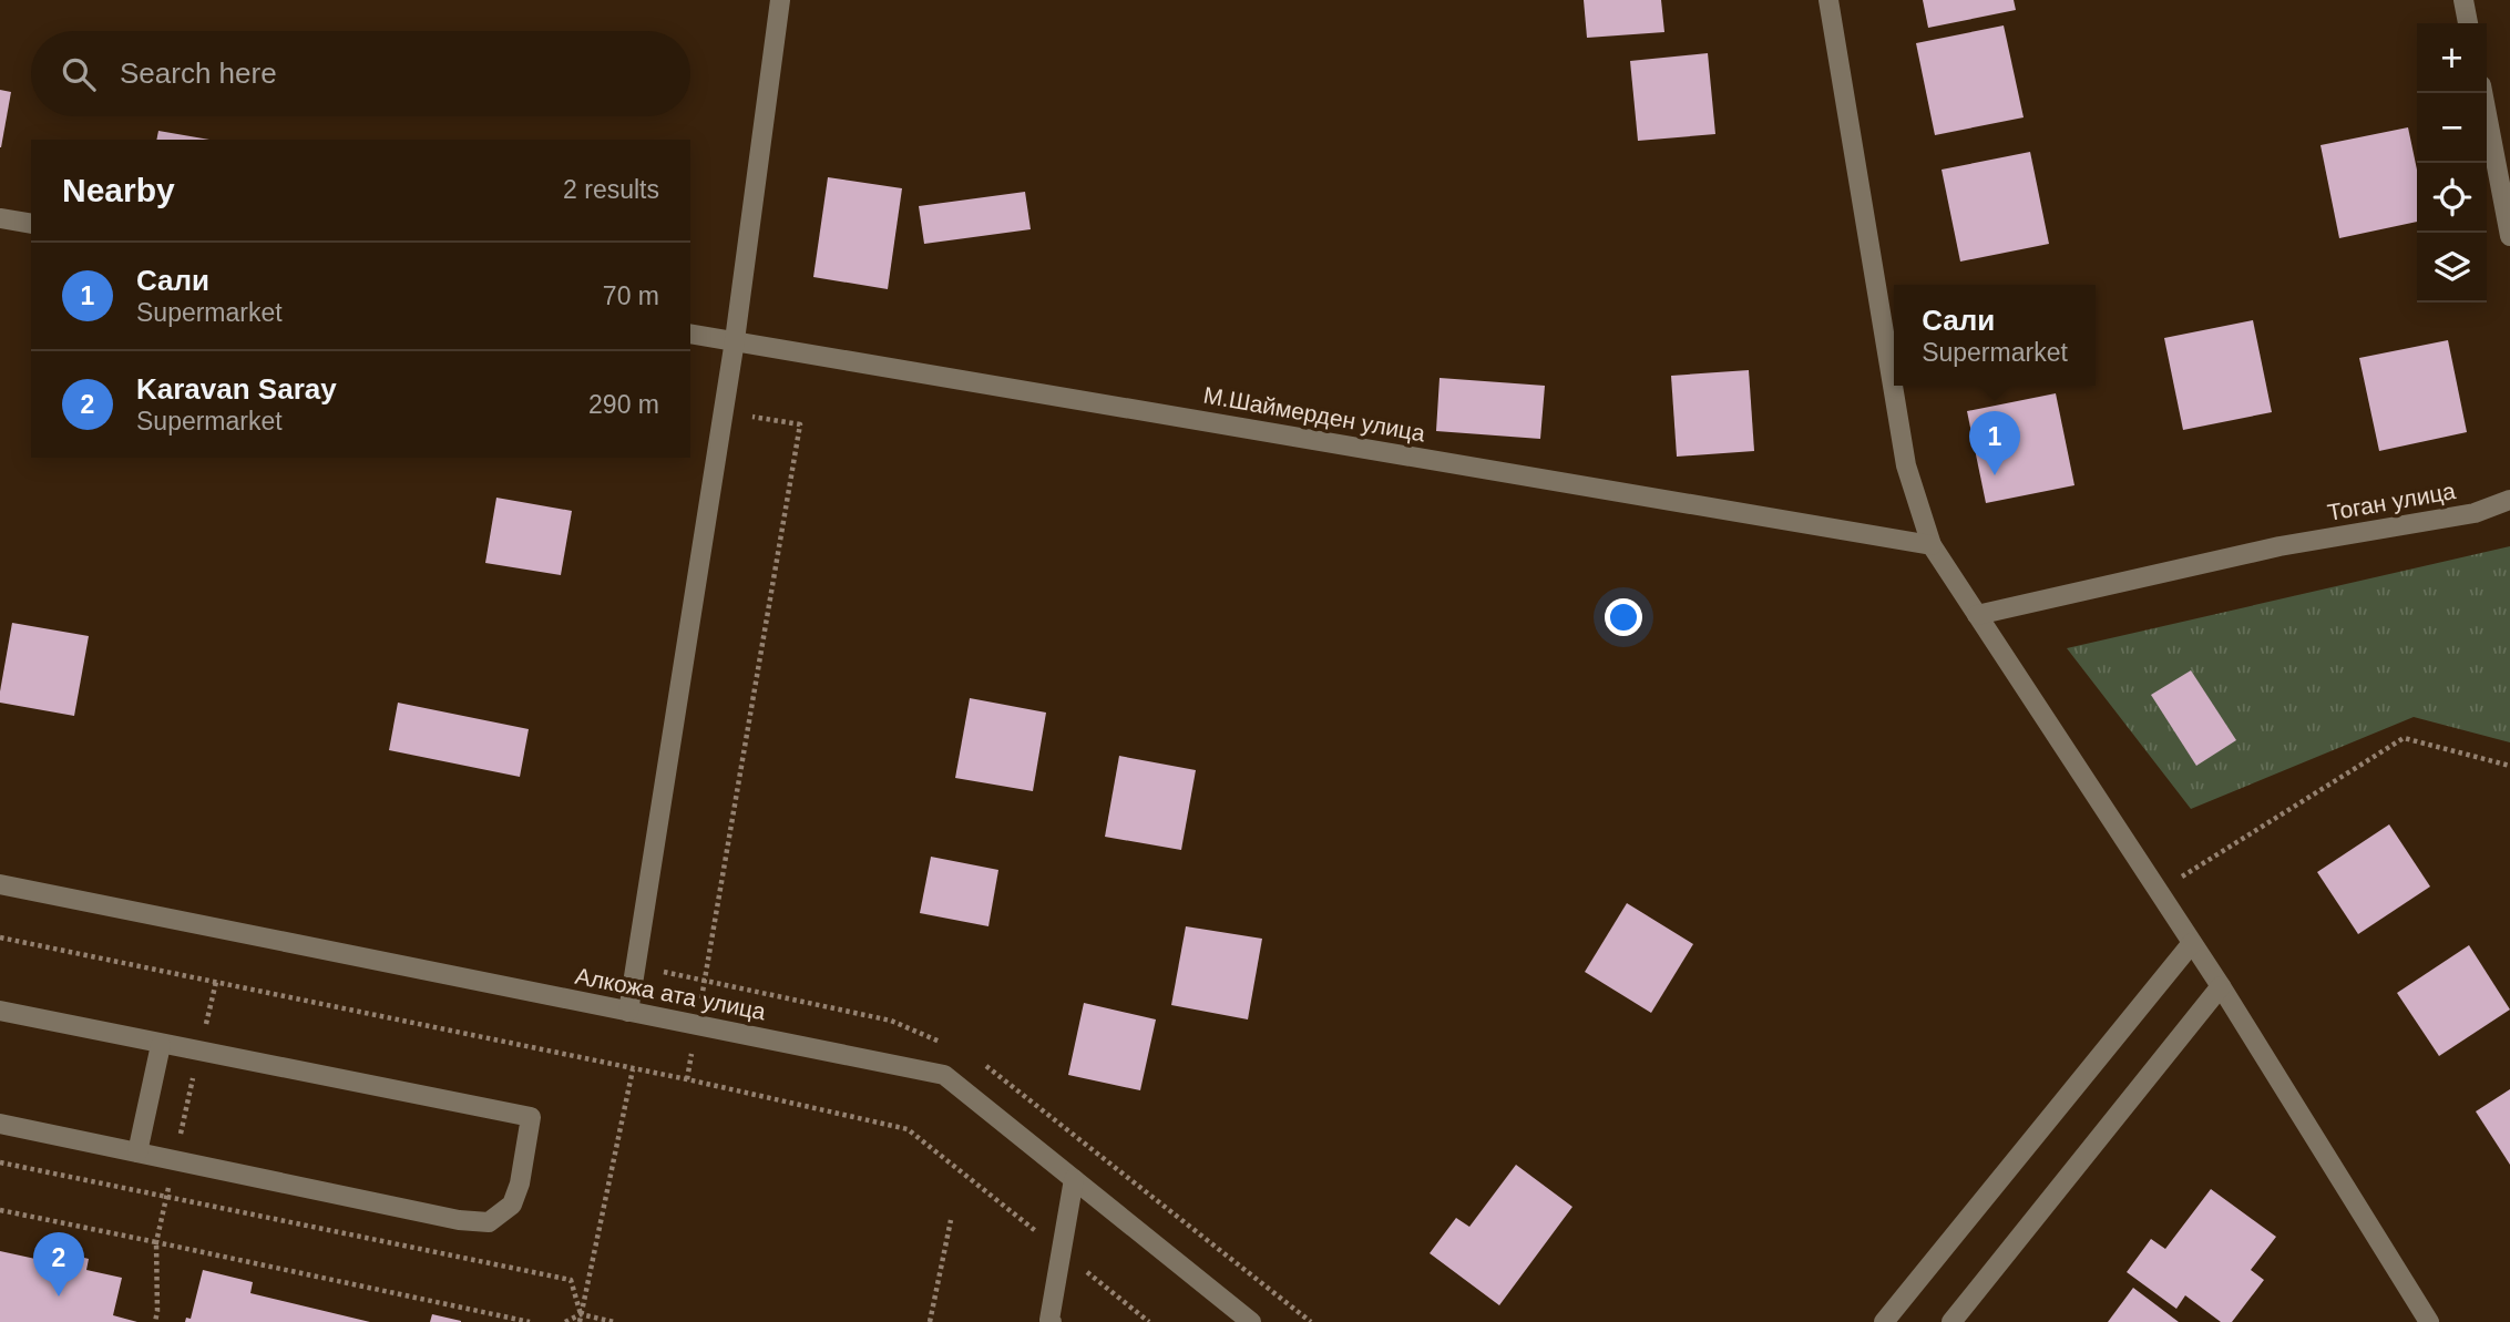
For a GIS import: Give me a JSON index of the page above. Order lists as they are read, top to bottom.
{
  "streets": {
    "street": ["М.Шаймерден улица", "Тоган улица", "Алкожа ата улица"]
  },
  "page": {
    "map_buttons": ["+", "−"],
    "search": "Search here",
    "heading": ["Nearby", "2 results"],
    "list": [
      {
        "mark": "1",
        "name": "Сали",
        "note": "Supermarket",
        "value": "70 m"
      },
      {
        "mark": "2",
        "name": "Karavan Saray",
        "note": "Supermarket",
        "value": "290 m"
      }
    ],
    "popup": ["Сали", "Supermarket"],
    "pins": ["1", "2"]
  }
}
